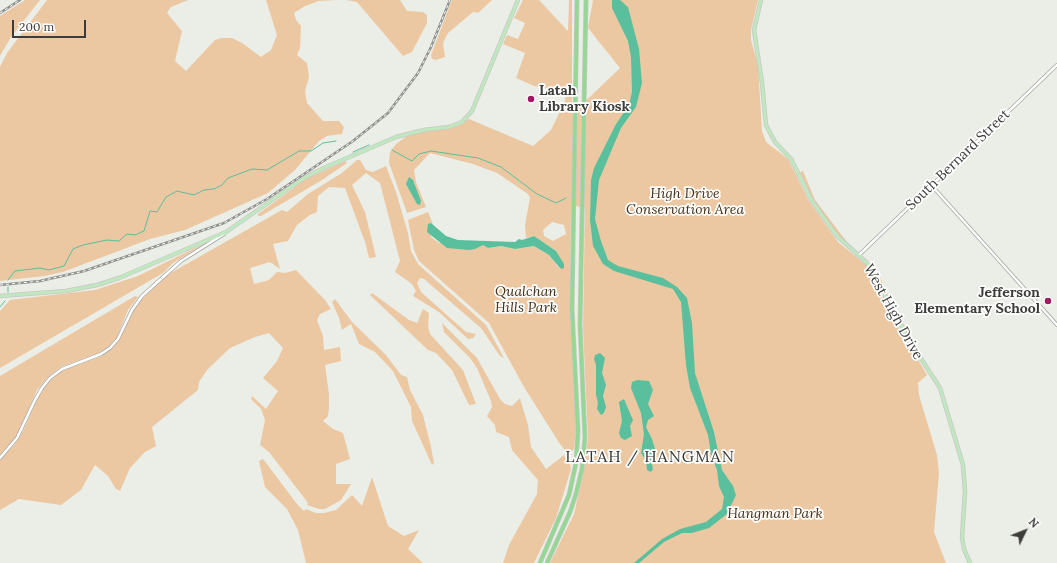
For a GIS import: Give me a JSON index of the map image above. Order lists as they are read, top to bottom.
{
  "streets": {
    "main road": ["West High Drive"],
    "street": ["South Bernard Street"]
  },
  "crossings": [
    ["South Bernard Street", "West High Drive"]
  ],
  "districts": ["LATAH / HANGMAN"],
  "parks": ["High Drive Conservation Area", "Qualchan Hills Park", "Hangman Park"],
  "places": ["Latah Library Kiosk", "Jefferson Elementary School"],
  "scale_bar": "200 m",
  "north": "top right"
}
